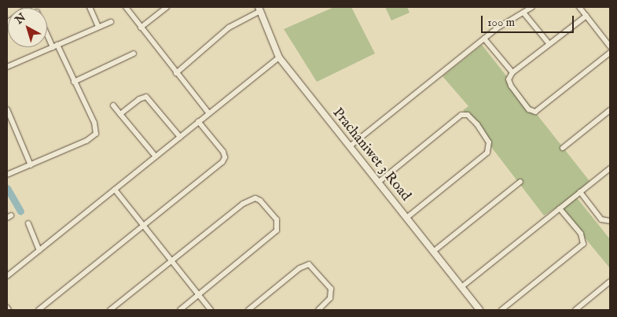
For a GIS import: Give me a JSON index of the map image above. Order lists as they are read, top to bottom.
{
  "streets": {
    "street": ["Prachaniwet 3 Road"]
  },
  "scale_bar": "100 m",
  "north": "top left"
}
